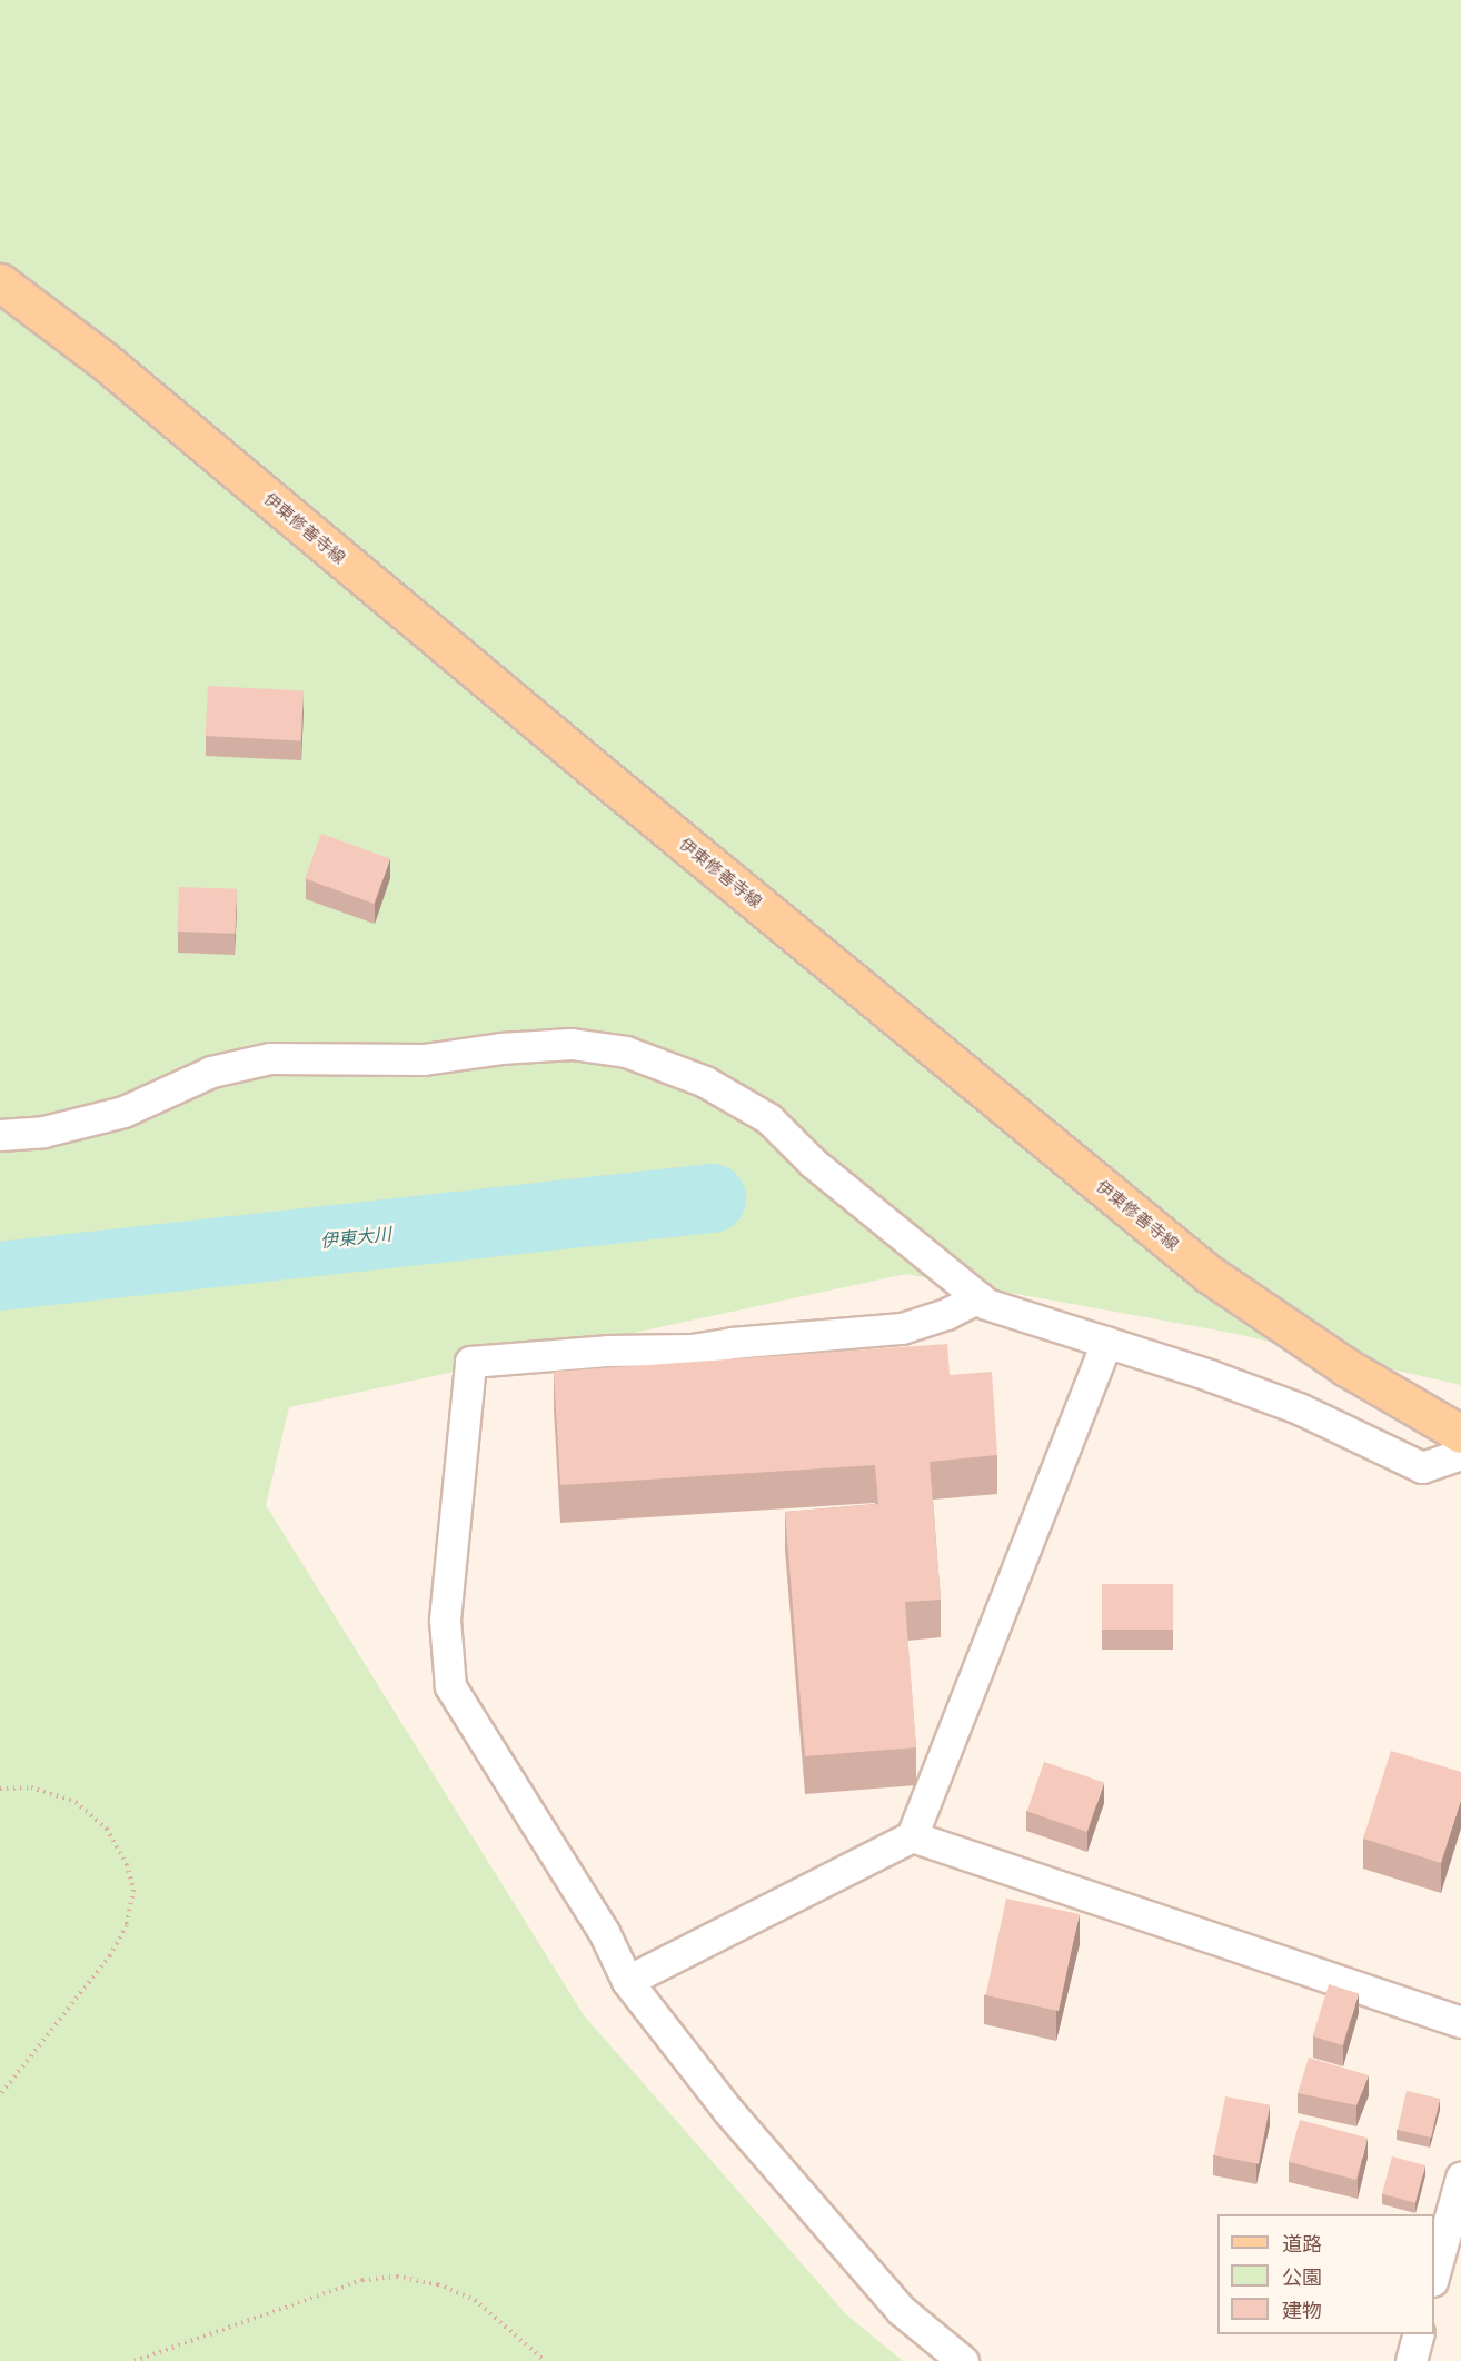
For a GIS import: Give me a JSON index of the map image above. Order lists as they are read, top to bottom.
{
  "streets": {
    "main road": ["伊東修善寺線"]
  },
  "water": ["伊東大川"],
  "legend": ["道路", "公園", "建物"]
}
